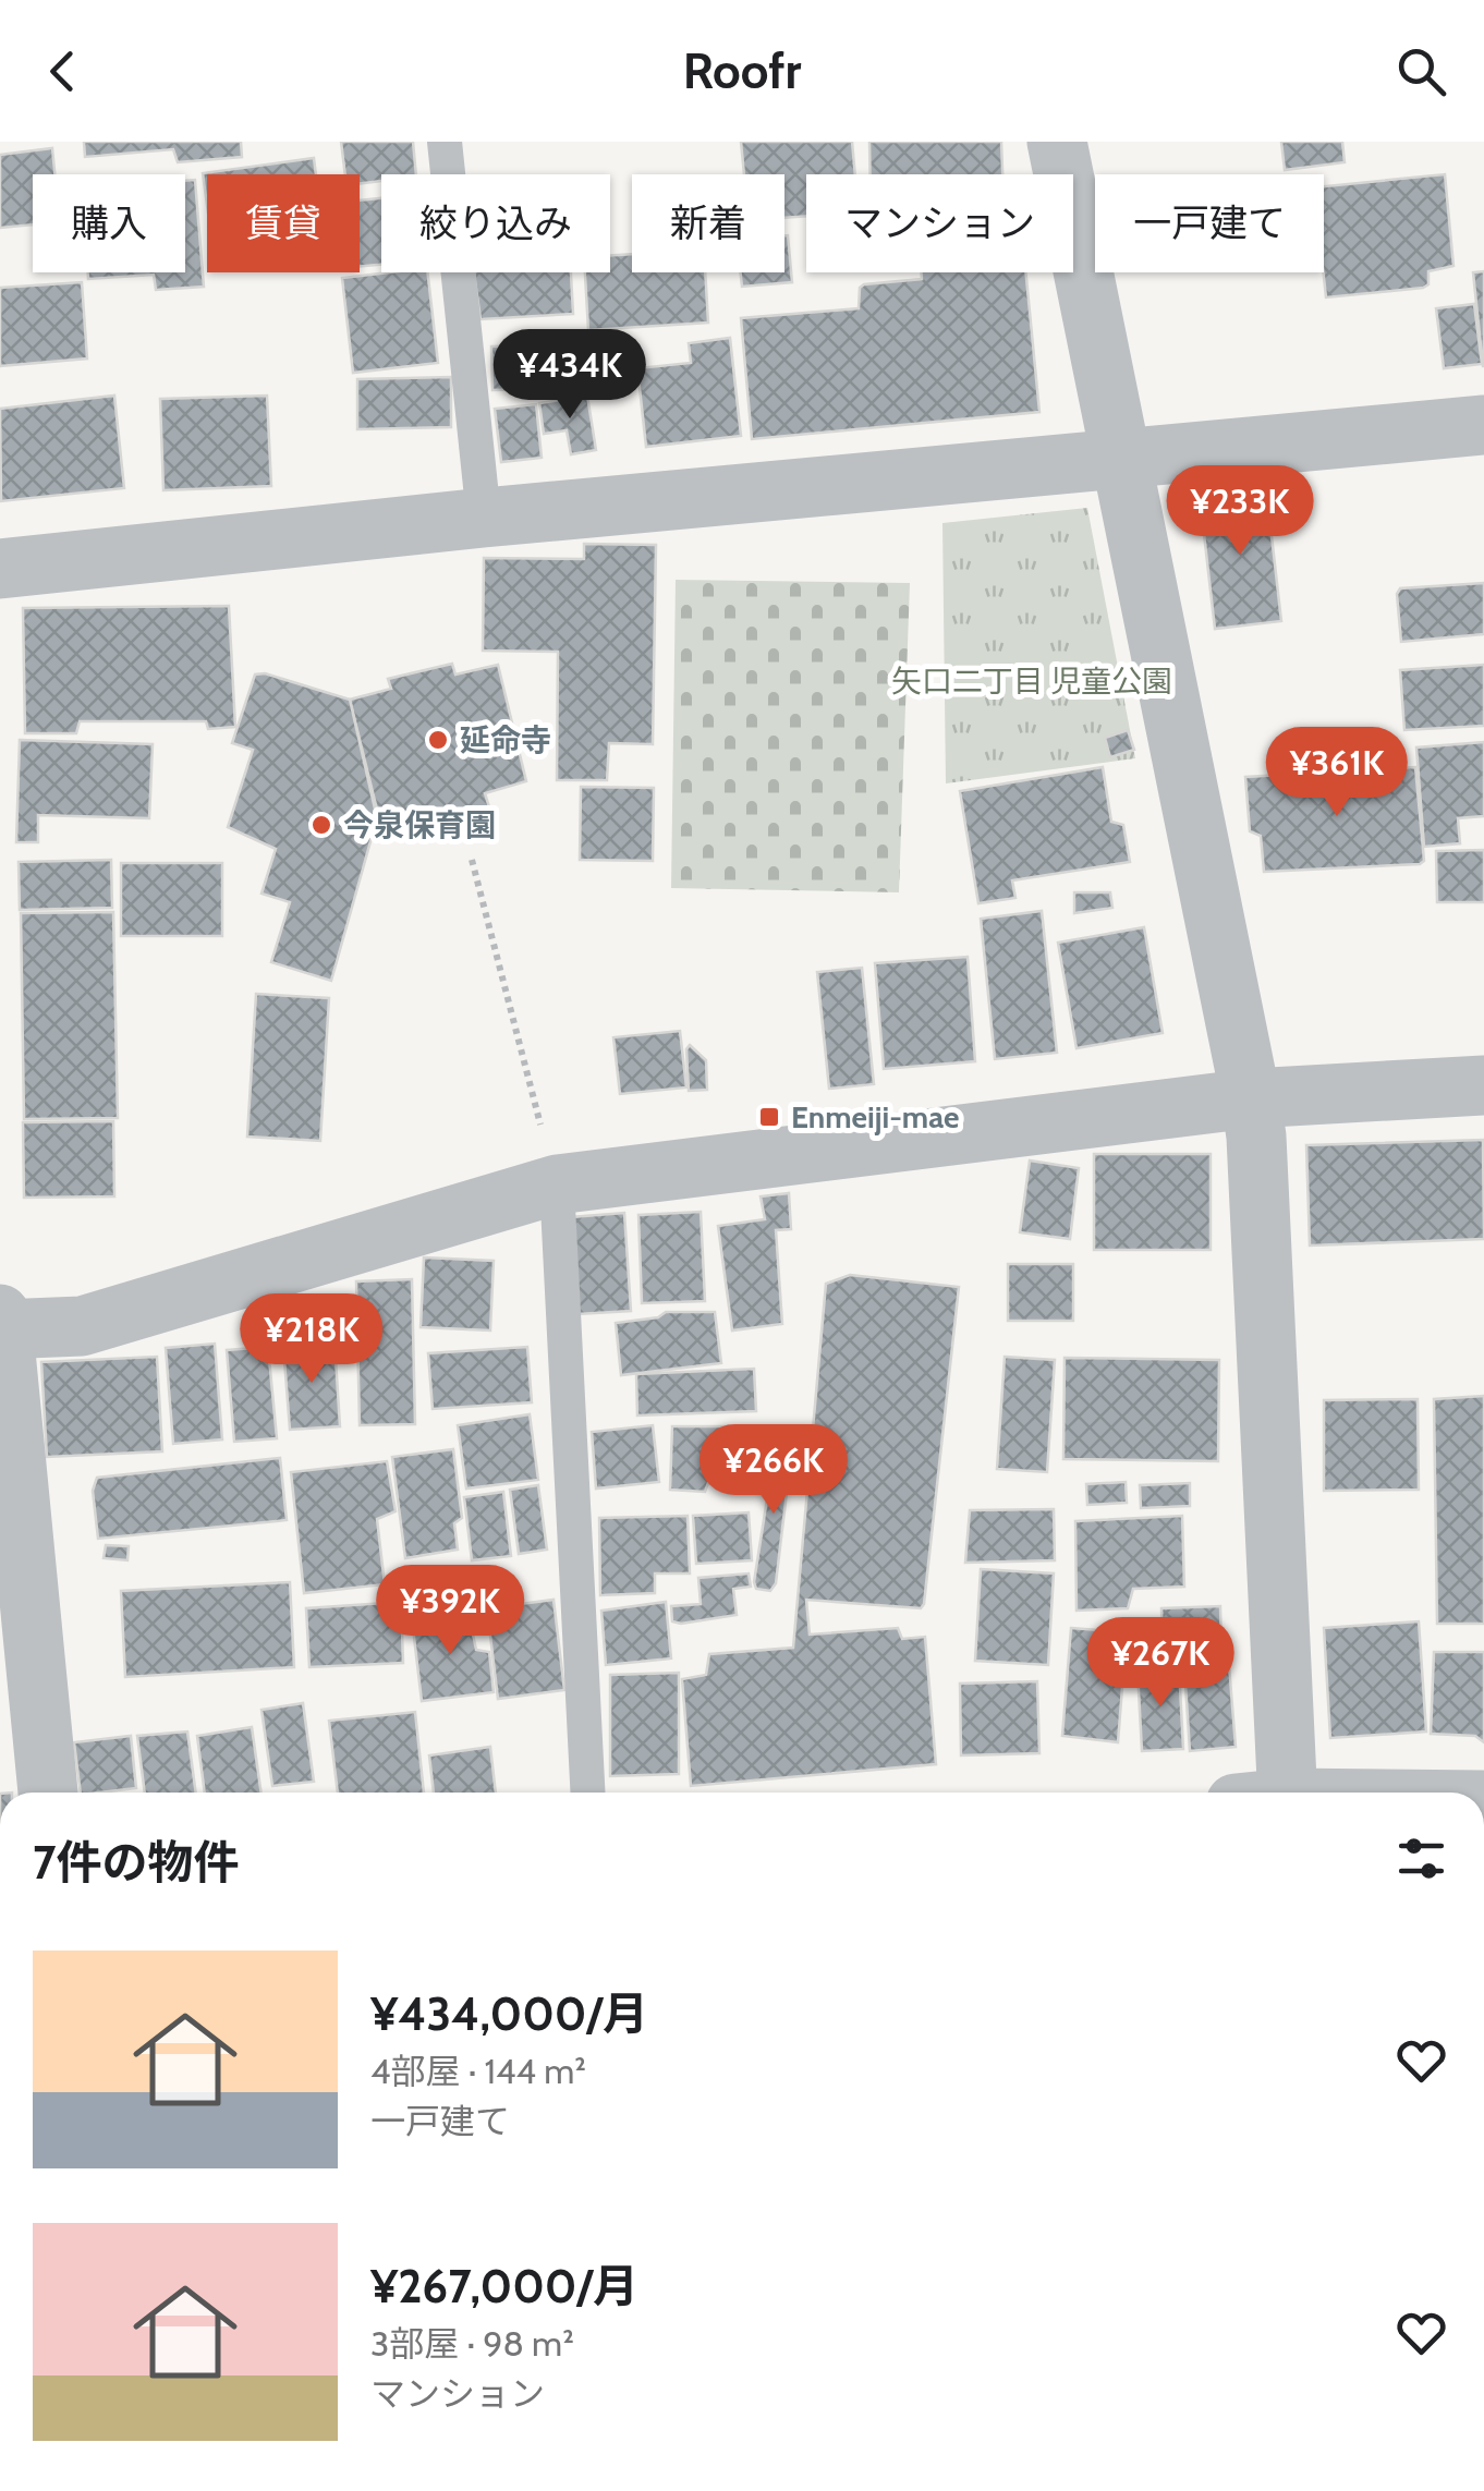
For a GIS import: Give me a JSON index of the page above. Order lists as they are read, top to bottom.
{
  "parks": ["矢口二丁目 児童公園"],
  "places": {
    "other": ["延命寺", "今泉保育園"],
    "transit": ["Enmeiji-mae"]
  },
  "page": {
    "header": "Roofr",
    "chip": [
      "購入",
      "賃貸",
      "絞り込み",
      "新着",
      "マンション",
      "一戸建て"
    ],
    "price": [
      "¥434K",
      "¥233K",
      "¥361K",
      "¥218K",
      "¥266K",
      "¥392K",
      "¥267K"
    ],
    "heading": "7件の物件",
    "list": [
      {
        "name": "¥434,000/月",
        "note": "4部屋 · 144 m² · 一戸建て"
      },
      {
        "name": "¥267,000/月",
        "note": "3部屋 · 98 m² · マンション"
      }
    ]
  }
}
